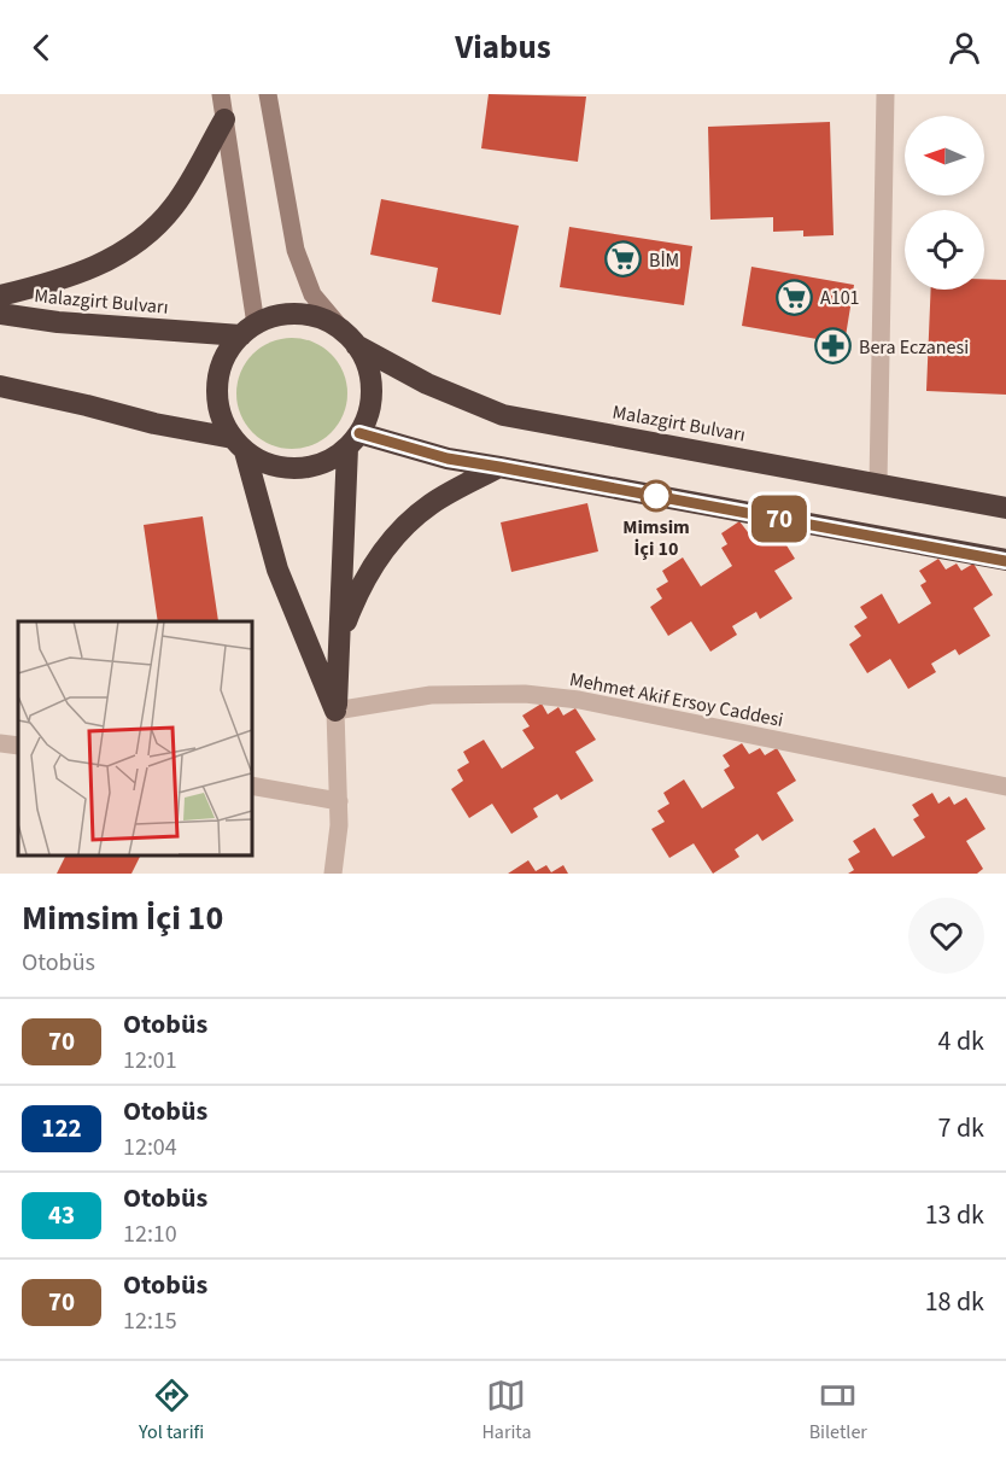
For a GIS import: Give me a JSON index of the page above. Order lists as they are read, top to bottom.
{
  "streets": {
    "highway": ["Malazgirt Bulvarı"],
    "street": ["Mehmet Akif Ersoy Caddesi"]
  },
  "places": {
    "supermarket": ["BİM", "A101"],
    "pharmacy": ["Bera Eczanesi"],
    "other": ["Mimsim İçi 10"]
  },
  "lines": ["bus line 70"],
  "north": "left",
  "page": {
    "header": "Viabus",
    "on_map": "70",
    "heading": ["Mimsim İçi 10", "Otobüs"],
    "list": [
      {
        "mark": "70",
        "name": "Otobüs",
        "note": "12:01",
        "value": "4 dk"
      },
      {
        "mark": "122",
        "name": "Otobüs",
        "note": "12:04",
        "value": "7 dk"
      },
      {
        "mark": "43",
        "name": "Otobüs",
        "note": "12:10",
        "value": "13 dk"
      },
      {
        "mark": "70",
        "name": "Otobüs",
        "note": "12:15",
        "value": "18 dk"
      }
    ],
    "tabs": ["Yol tarifi", "Harita", "Biletler"]
  }
}
